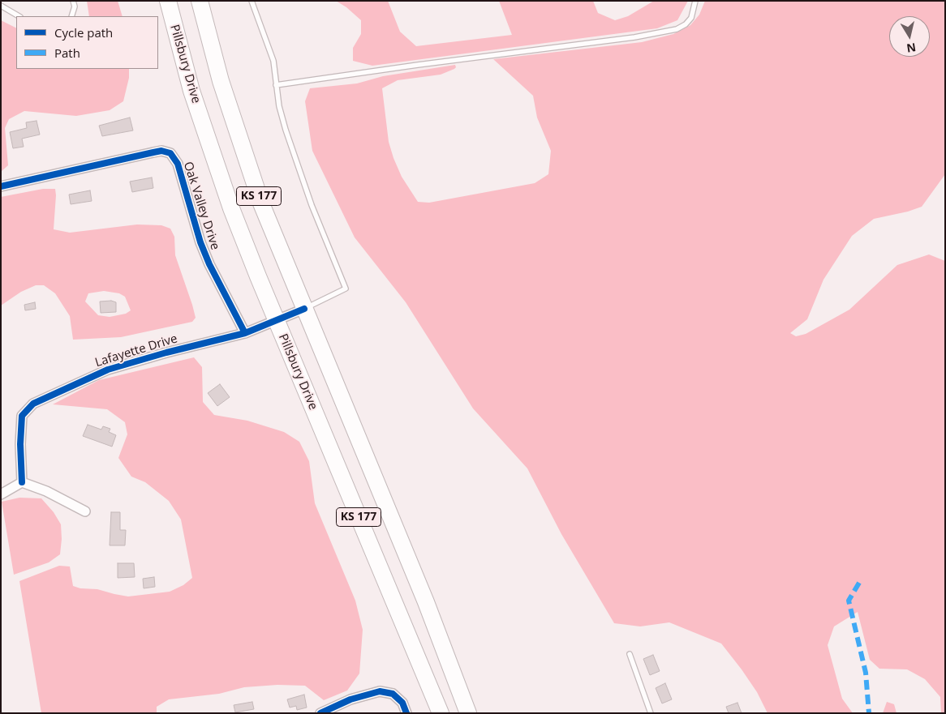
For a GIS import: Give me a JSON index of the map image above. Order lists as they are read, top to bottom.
{
  "streets": {
    "highway": ["Pillsbury Drive", "KS 177"],
    "street": ["Oak Valley Drive", "Lafayette Drive"]
  },
  "crossings": [
    ["Pillsbury Drive", "Lafayette Drive"],
    ["KS 177", "Lafayette Drive"],
    ["Oak Valley Drive", "Lafayette Drive"]
  ],
  "legend": ["Cycle path", "Path"],
  "north": "bottom"
}
